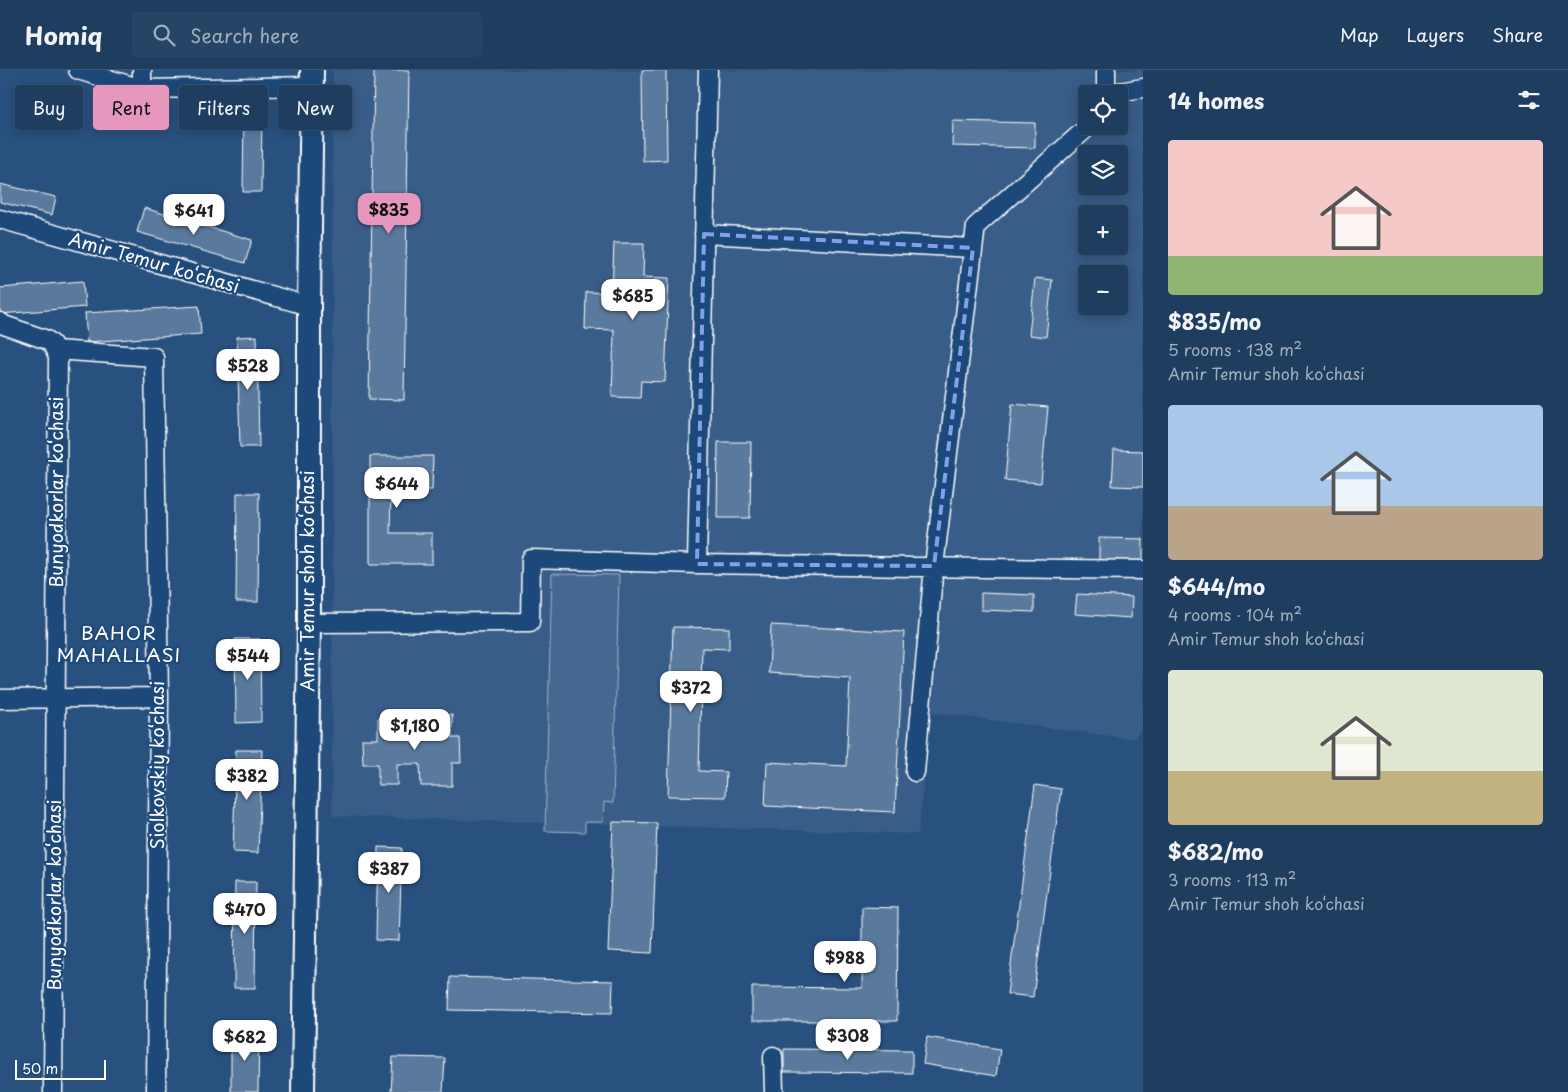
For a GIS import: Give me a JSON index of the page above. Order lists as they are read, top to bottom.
{
  "streets": {
    "main road": ["Amir Temur shoh ko‘chasi"],
    "street": ["Amir Temur ko‘chasi", "Bunyodkorlar ko‘chasi", "Siolkovskiy ko‘chasi"]
  },
  "crossings": [
    ["Amir Temur ko‘chasi", "Amir Temur shoh ko‘chasi"],
    ["Bunyodkorlar ko‘chasi", "Siolkovskiy ko‘chasi"]
  ],
  "districts": ["BAHOR MAHALLASI"],
  "scale_bar": "50 m",
  "page": {
    "header": "Homiq",
    "search": "Search here",
    "nav": ["Map", "Layers", "Share"],
    "heading": "14 homes",
    "map_buttons": ["+", "−"],
    "chip": [
      "Buy",
      "Rent",
      "Filters",
      "New"
    ],
    "list": [
      {
        "name": "$835/mo",
        "note": "5 rooms · 138 m² · Amir Temur shoh ko‘chasi"
      },
      {
        "name": "$644/mo",
        "note": "4 rooms · 104 m² · Amir Temur shoh ko‘chasi"
      },
      {
        "name": "$682/mo",
        "note": "3 rooms · 113 m² · Amir Temur shoh ko‘chasi"
      }
    ],
    "price": [
      "$835",
      "$641",
      "$685",
      "$528",
      "$644",
      "$544",
      "$372",
      "$1,180",
      "$382",
      "$387",
      "$470",
      "$988",
      "$308",
      "$682"
    ],
    "scale": "50 m"
  }
}
